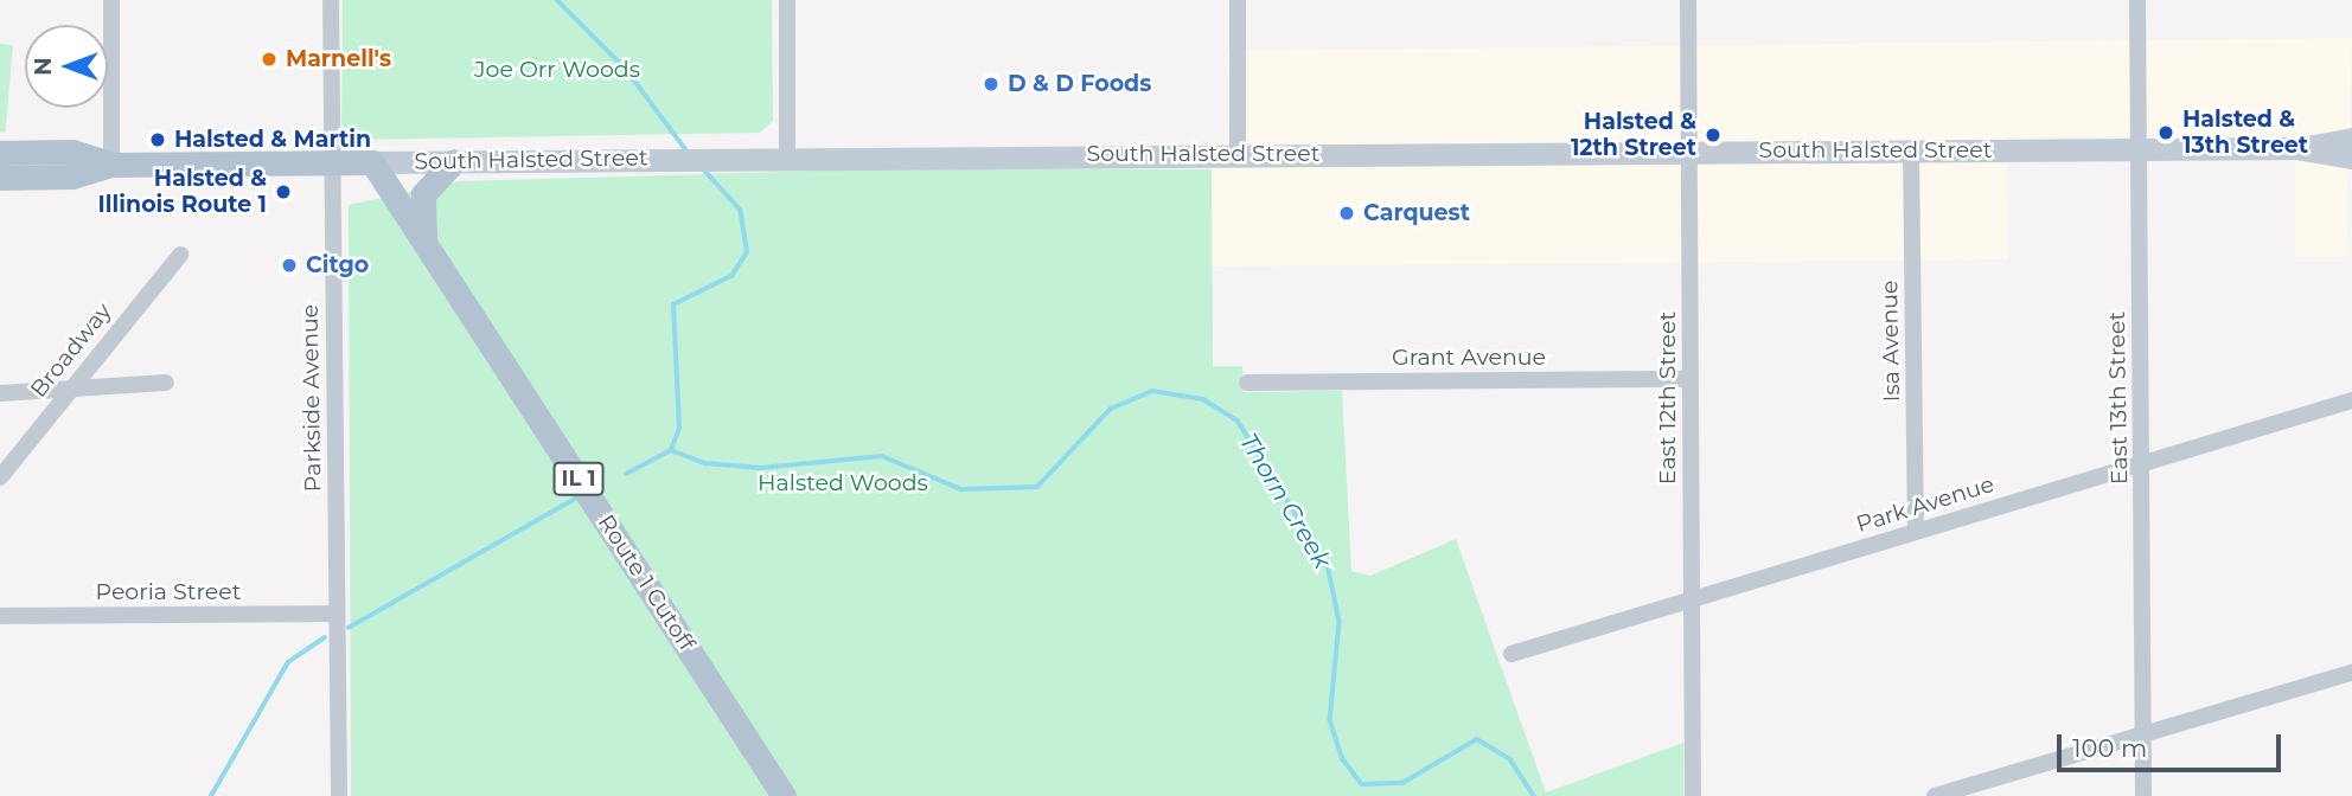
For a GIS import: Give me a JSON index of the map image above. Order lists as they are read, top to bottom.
{
  "streets": {
    "main road": ["South Halsted Street", "IL 1", "Route 1 Cutoff"],
    "street": [
      "Isa Avenue",
      "Broadway",
      "Grant Avenue",
      "Parkside Avenue",
      "East 12th Street",
      "East 13th Street",
      "Park Avenue",
      "Peoria Street"
    ]
  },
  "crossings": [
    ["South Halsted Street", "Isa Avenue"],
    ["South Halsted Street", "Parkside Avenue"],
    ["South Halsted Street", "East 12th Street"],
    ["South Halsted Street", "East 13th Street"],
    ["South Halsted Street", "Route 1 Cutoff"],
    ["Isa Avenue", "Park Avenue"],
    ["Grant Avenue", "East 12th Street"],
    ["Parkside Avenue", "Peoria Street"],
    ["East 12th Street", "Park Avenue"],
    ["East 13th Street", "Park Avenue"]
  ],
  "water": ["Thorn Creek"],
  "parks": ["Joe Orr Woods", "Halsted Woods"],
  "places": [
    "Marnell's",
    "D & D Foods",
    "Halsted & 13th Street",
    "Halsted & 12th Street",
    "Halsted & Martin",
    "Halsted & Illinois Route 1",
    "Carquest",
    "Citgo"
  ],
  "scale_bar": "100 m",
  "north": "left"
}
